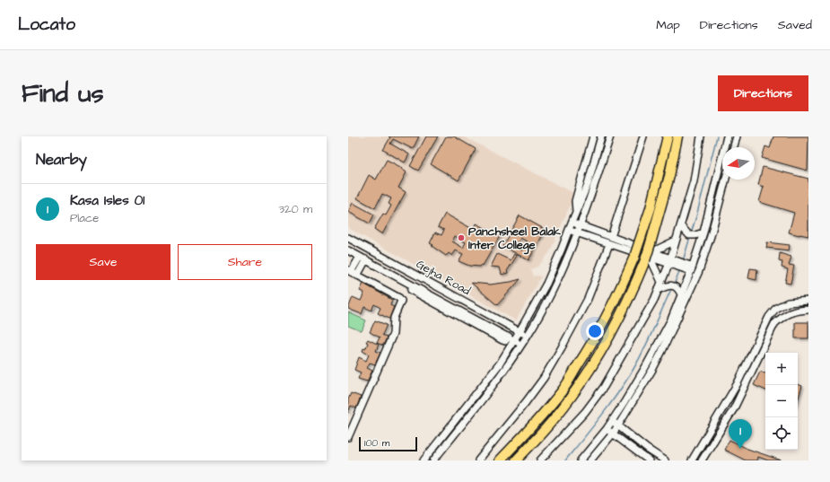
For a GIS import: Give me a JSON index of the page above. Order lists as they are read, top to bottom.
{
  "streets": {
    "street": ["Gejha Road"]
  },
  "places": ["Panchsheel Balak Inter College"],
  "scale_bar": "100 m",
  "north": "left",
  "page": {
    "header": "Locato",
    "nav": ["Map", "Directions", "Saved"],
    "buttons": [
      "Directions",
      ["Save", "Share"]
    ],
    "title": "Find us",
    "heading": "Nearby",
    "list": [
      {
        "mark": "1",
        "name": "Kasa Isles 01",
        "note": "Place",
        "value": "320 m"
      }
    ],
    "map_buttons": ["+", "−"],
    "pins": "1",
    "scale": "100 m"
  }
}
